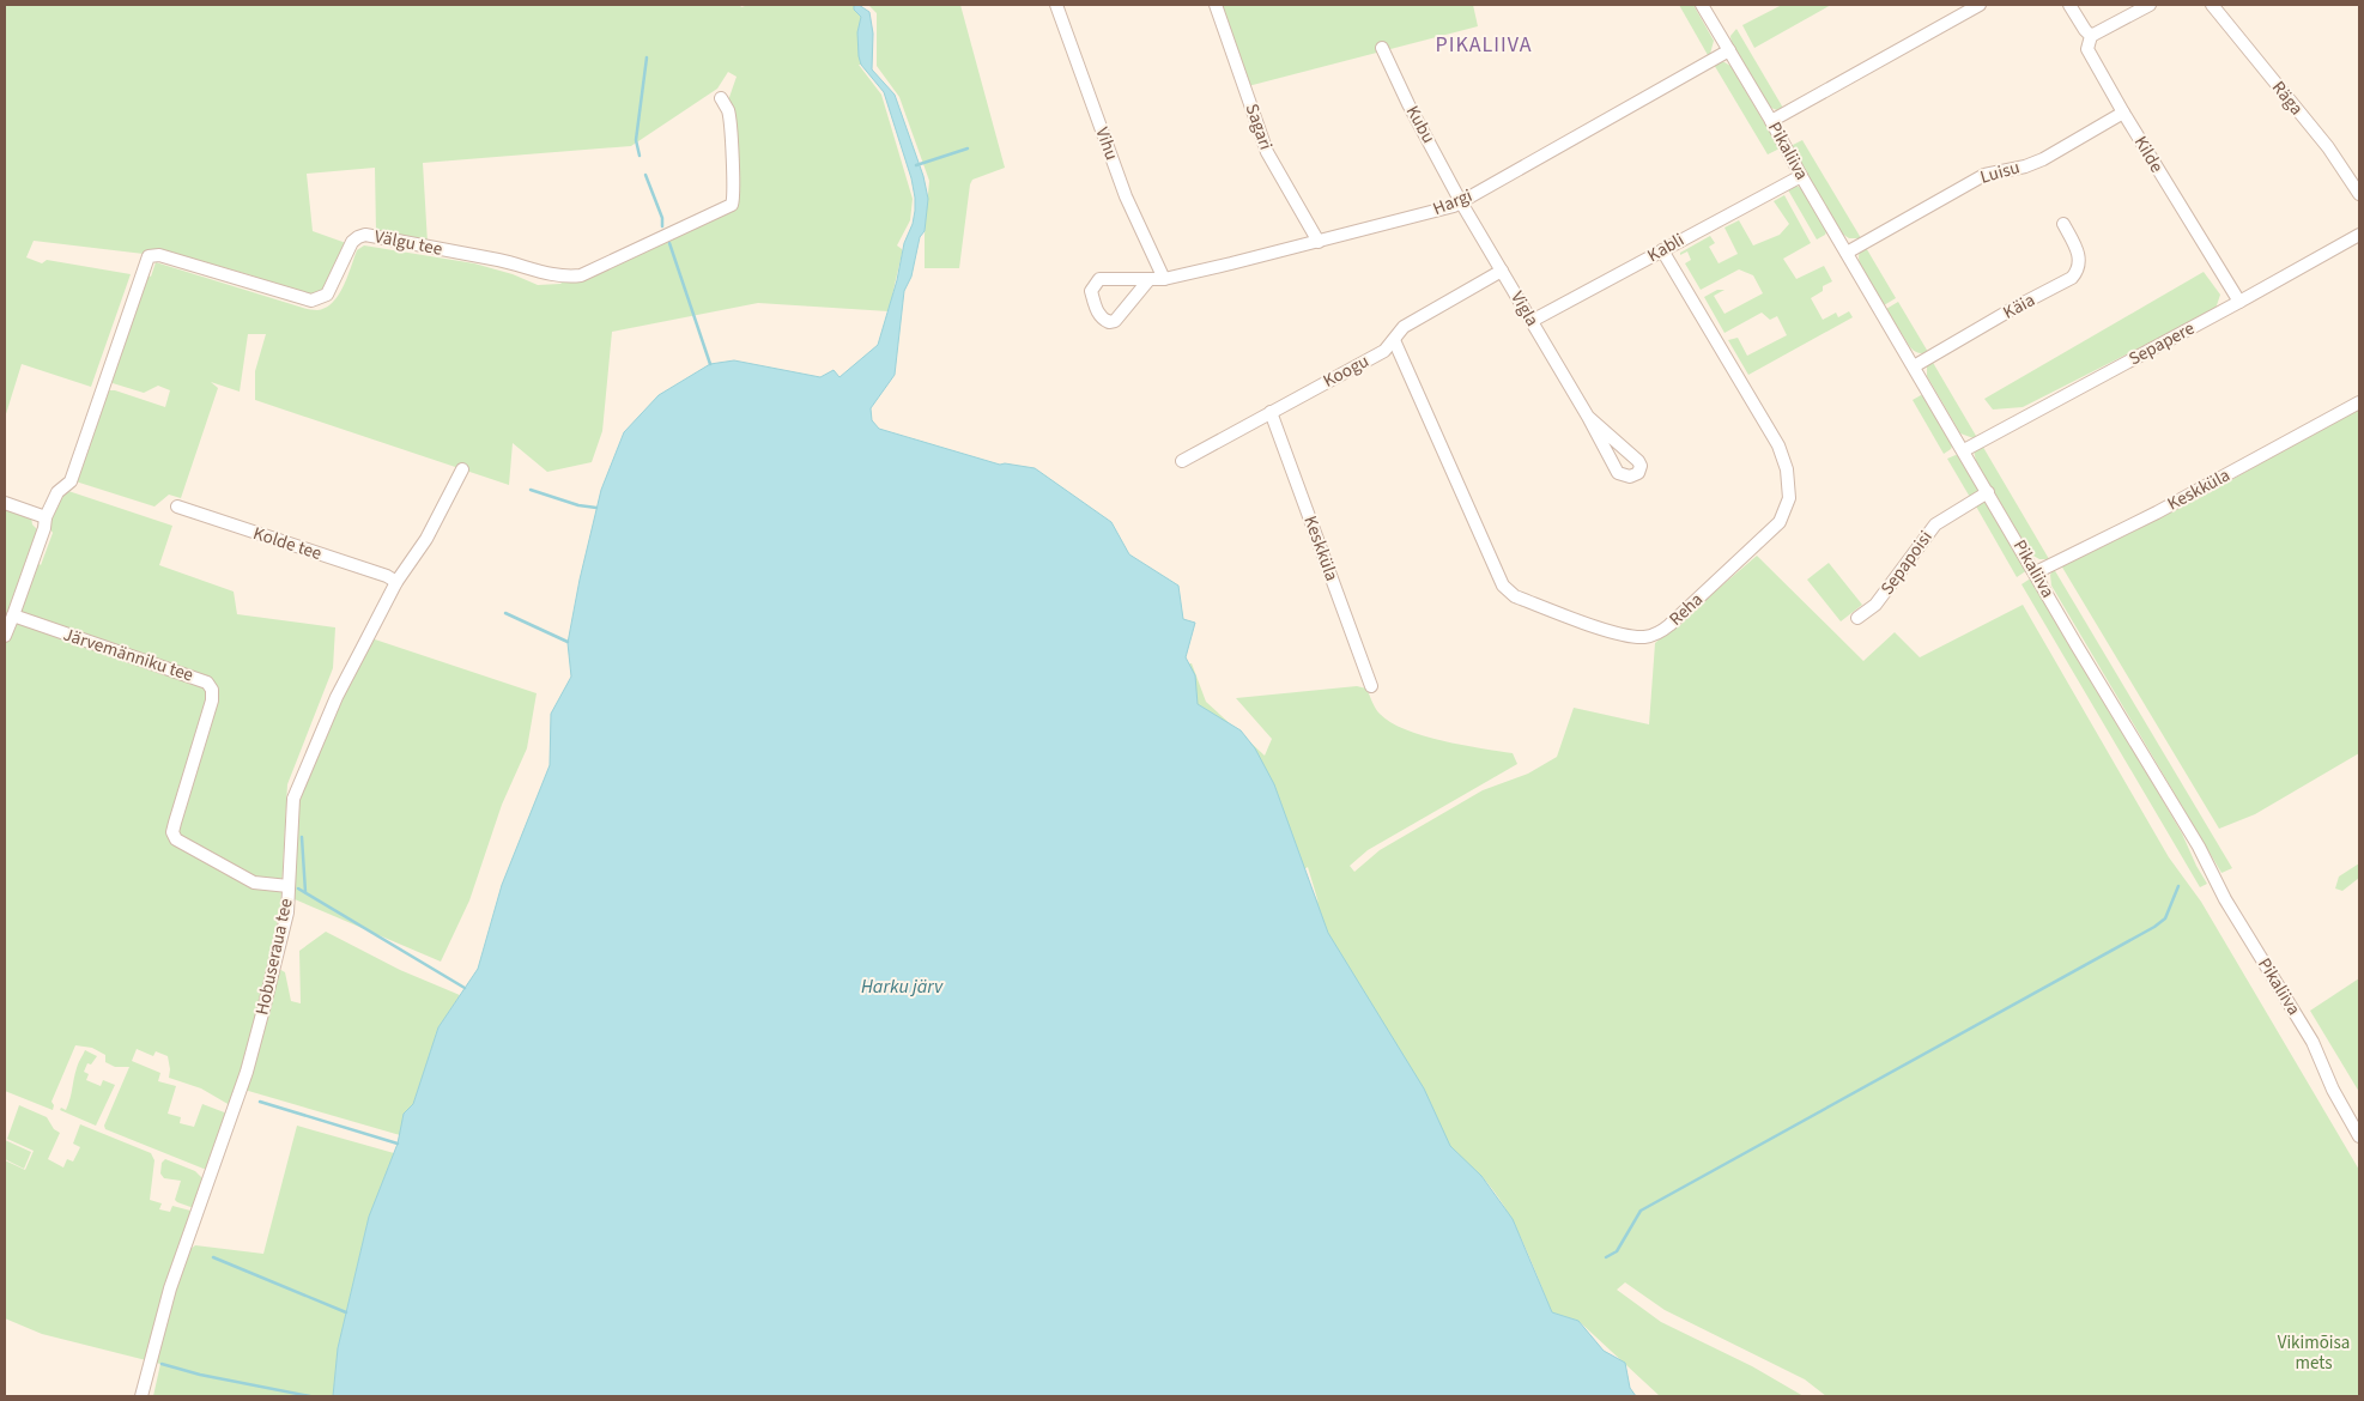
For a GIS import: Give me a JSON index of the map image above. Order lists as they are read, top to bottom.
{
  "streets": {
    "street": [
      "Räga",
      "Kubu",
      "Sagari",
      "Vihu",
      "Pikaliiva",
      "Kilde",
      "Luisu",
      "Hargi",
      "Välgu tee",
      "Kabli",
      "Käia",
      "Vigla",
      "Sepapere",
      "Koogu",
      "Keskküla",
      "Kolde tee",
      "Sepapoisi",
      "Reha",
      "Järvemänniku tee",
      "Hobuseraua tee"
    ]
  },
  "crossings": [
    ["Kubu", "Hargi"],
    ["Kubu", "Vigla"],
    ["Sagari", "Hargi"],
    ["Vihu", "Hargi"],
    ["Pikaliiva", "Luisu"],
    ["Pikaliiva", "Hargi"],
    ["Pikaliiva", "Kabli"],
    ["Pikaliiva", "Käia"],
    ["Pikaliiva", "Sepapere"],
    ["Pikaliiva", "Keskküla"],
    ["Pikaliiva", "Sepapoisi"],
    ["Kilde", "Luisu"],
    ["Kilde", "Sepapere"],
    ["Hargi", "Vigla"],
    ["Kabli", "Vigla"],
    ["Kabli", "Reha"],
    ["Vigla", "Koogu"],
    ["Koogu", "Keskküla"],
    ["Koogu", "Reha"],
    ["Kolde tee", "Hobuseraua tee"],
    ["Järvemänniku tee", "Hobuseraua tee"]
  ],
  "districts": ["PIKALIIVA"],
  "water": ["Harku järv"],
  "parks": ["Vikimõisa mets"]
}
